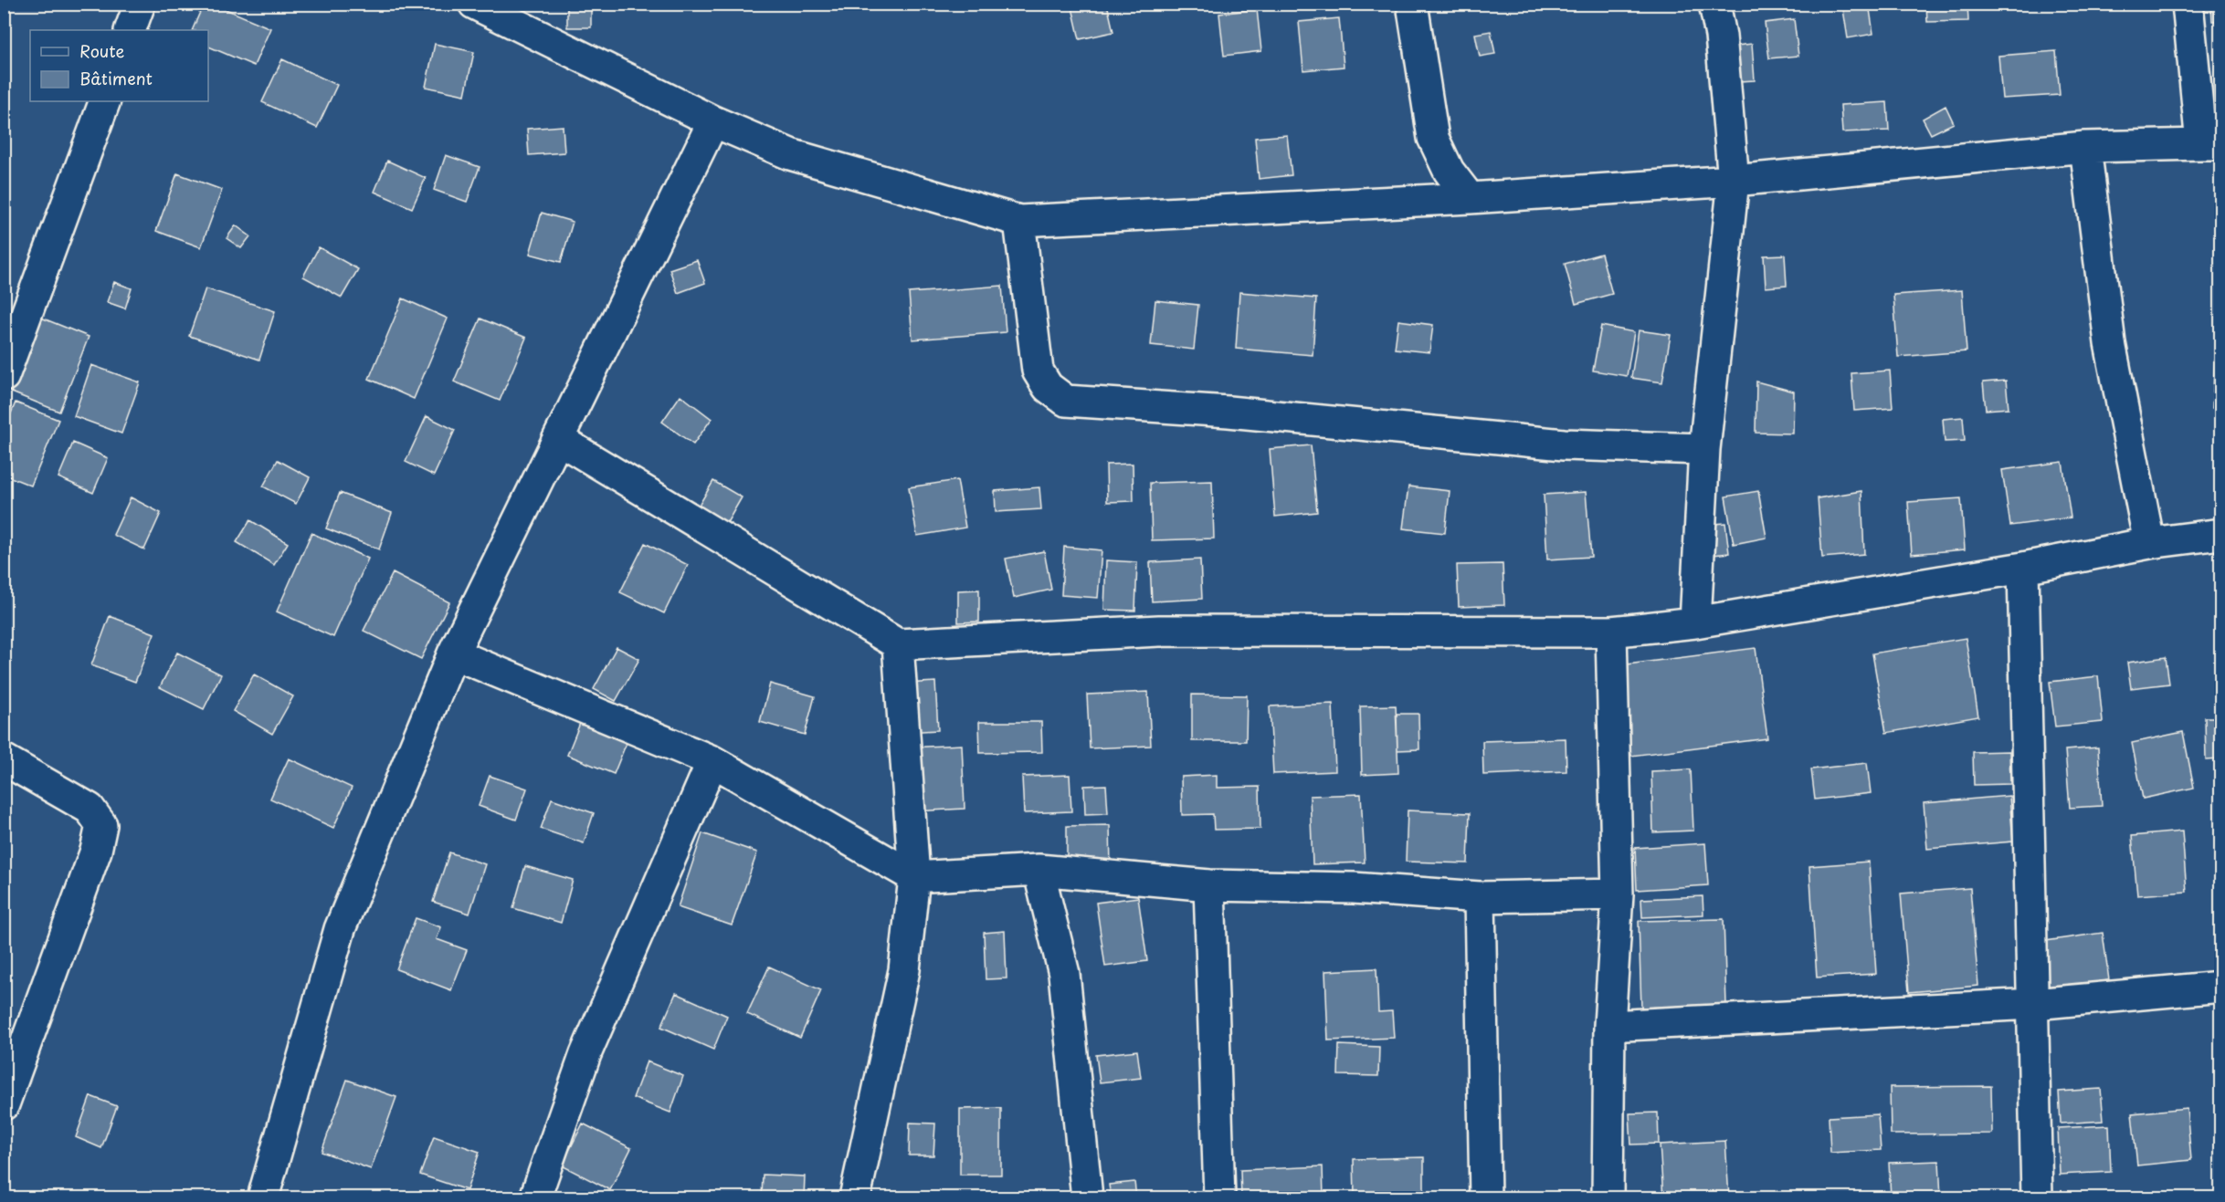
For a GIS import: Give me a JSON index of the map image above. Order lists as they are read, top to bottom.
{
  "legend": ["Route", "Bâtiment"]
}
